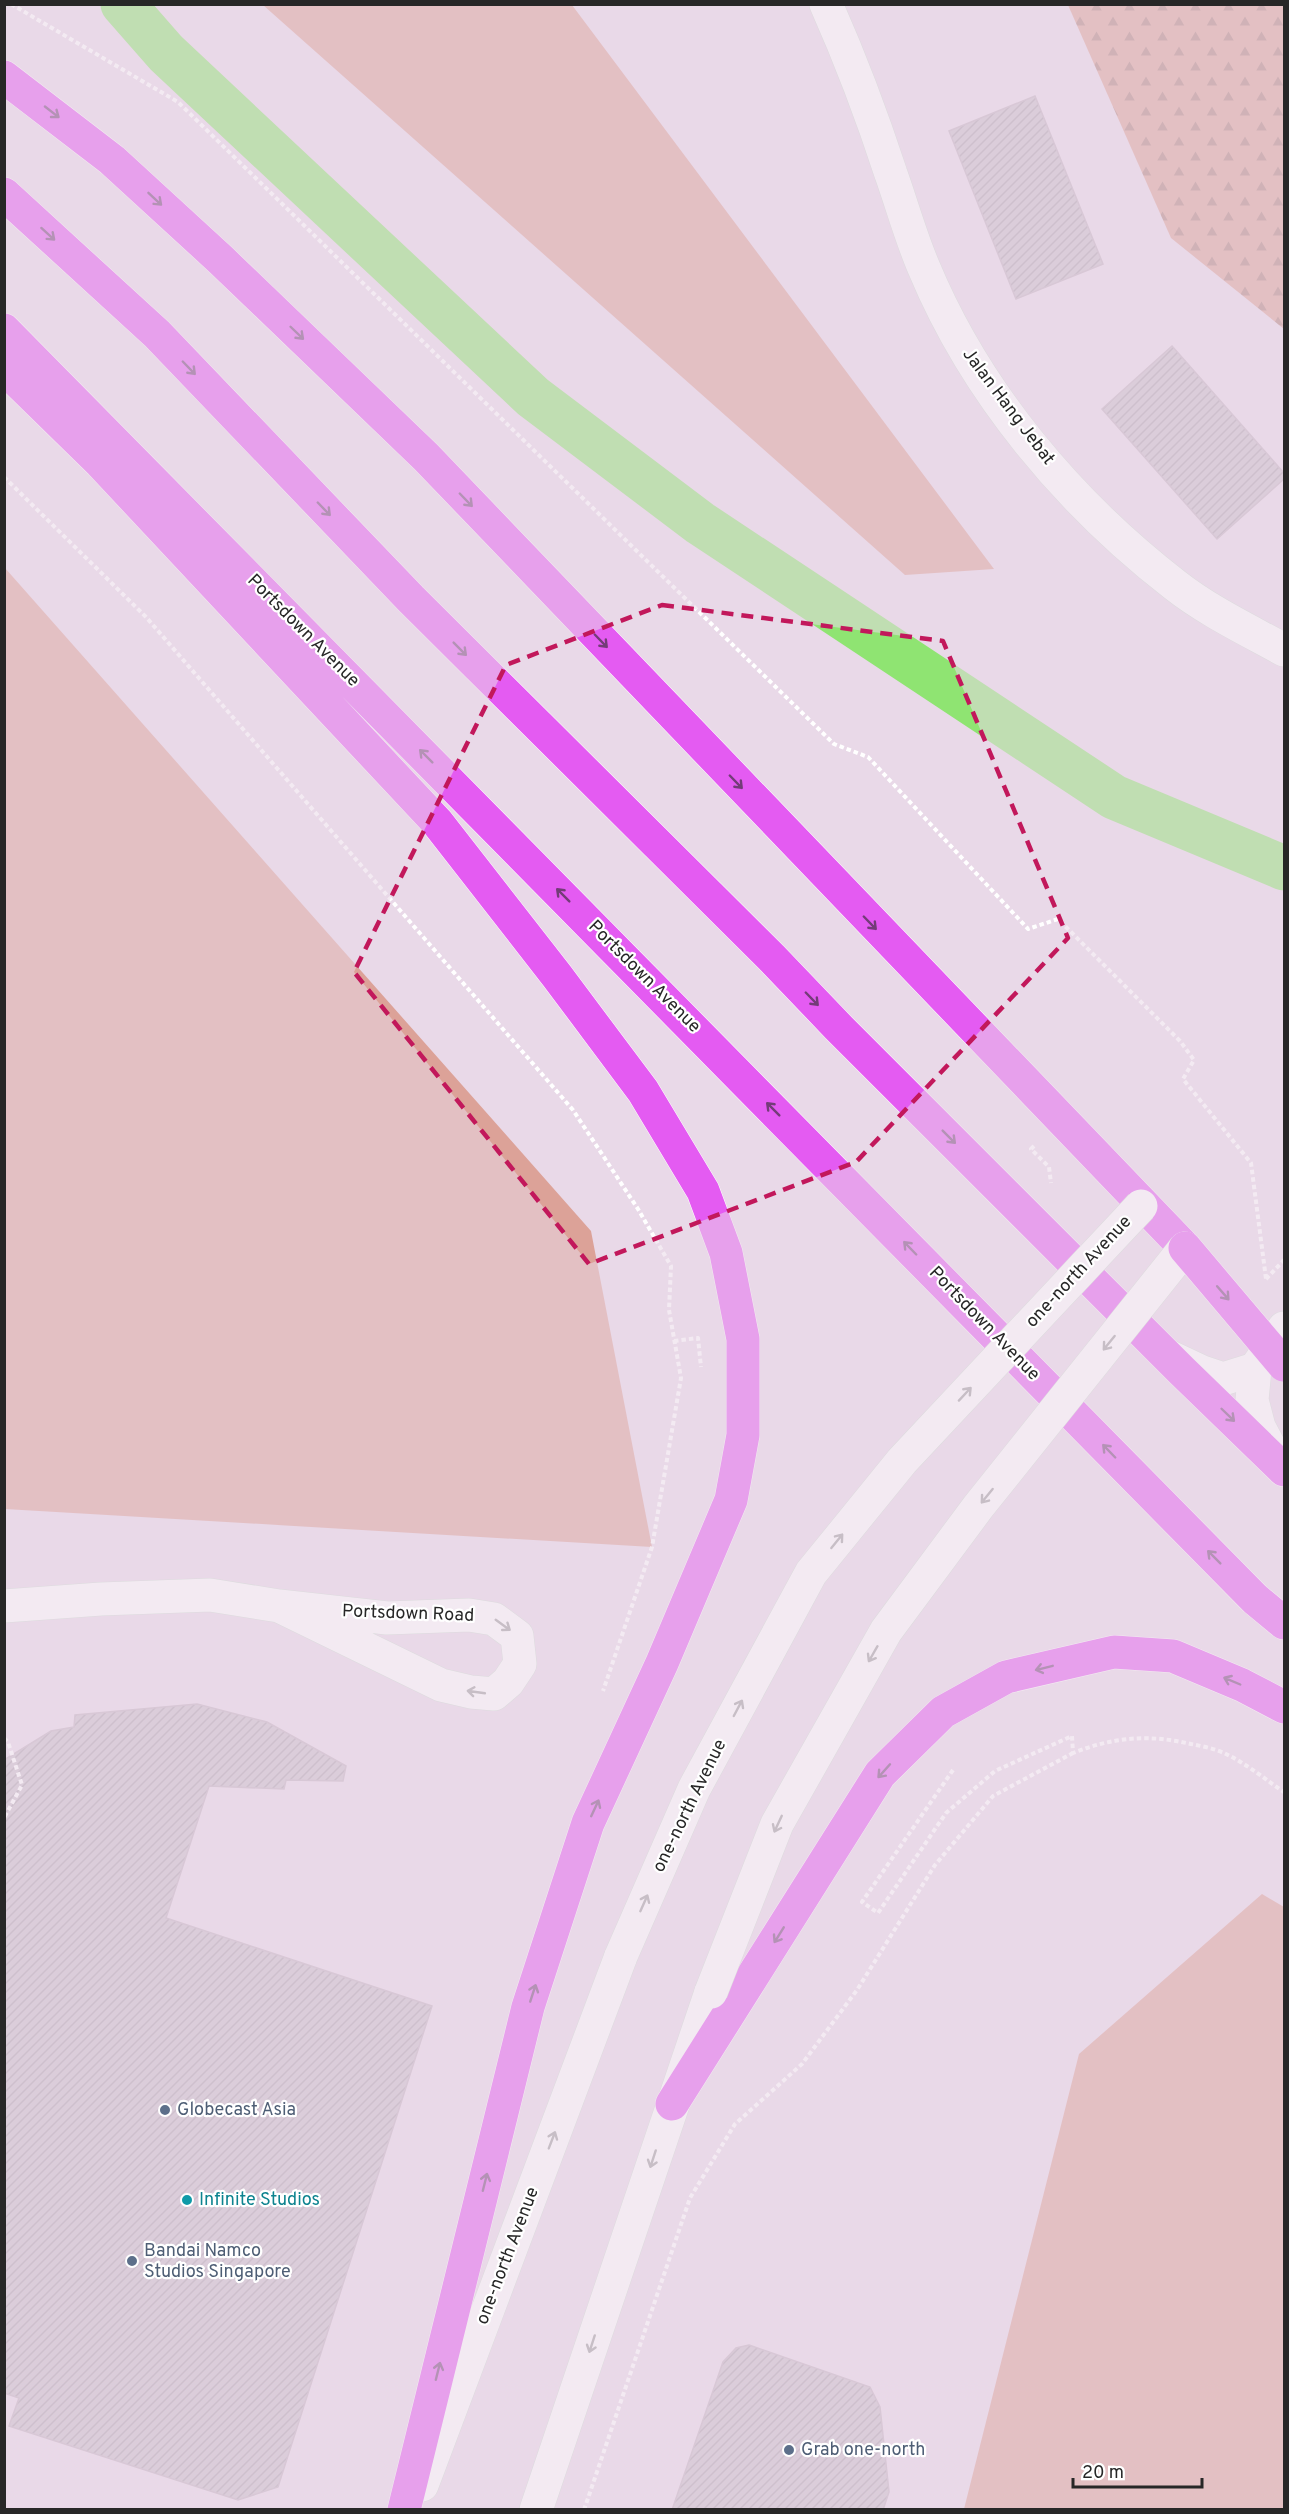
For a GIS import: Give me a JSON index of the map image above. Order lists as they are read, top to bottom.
{
  "streets": {
    "highway": ["Portsdown Avenue"],
    "street": ["Jalan Hang Jebat", "one-north Avenue", "Portsdown Road"]
  },
  "places": [
    "Globecast Asia",
    "Infinite Studios",
    "Bandai Namco Studios Singapore",
    "Grab one-north"
  ],
  "scale_bar": "20 m"
}
